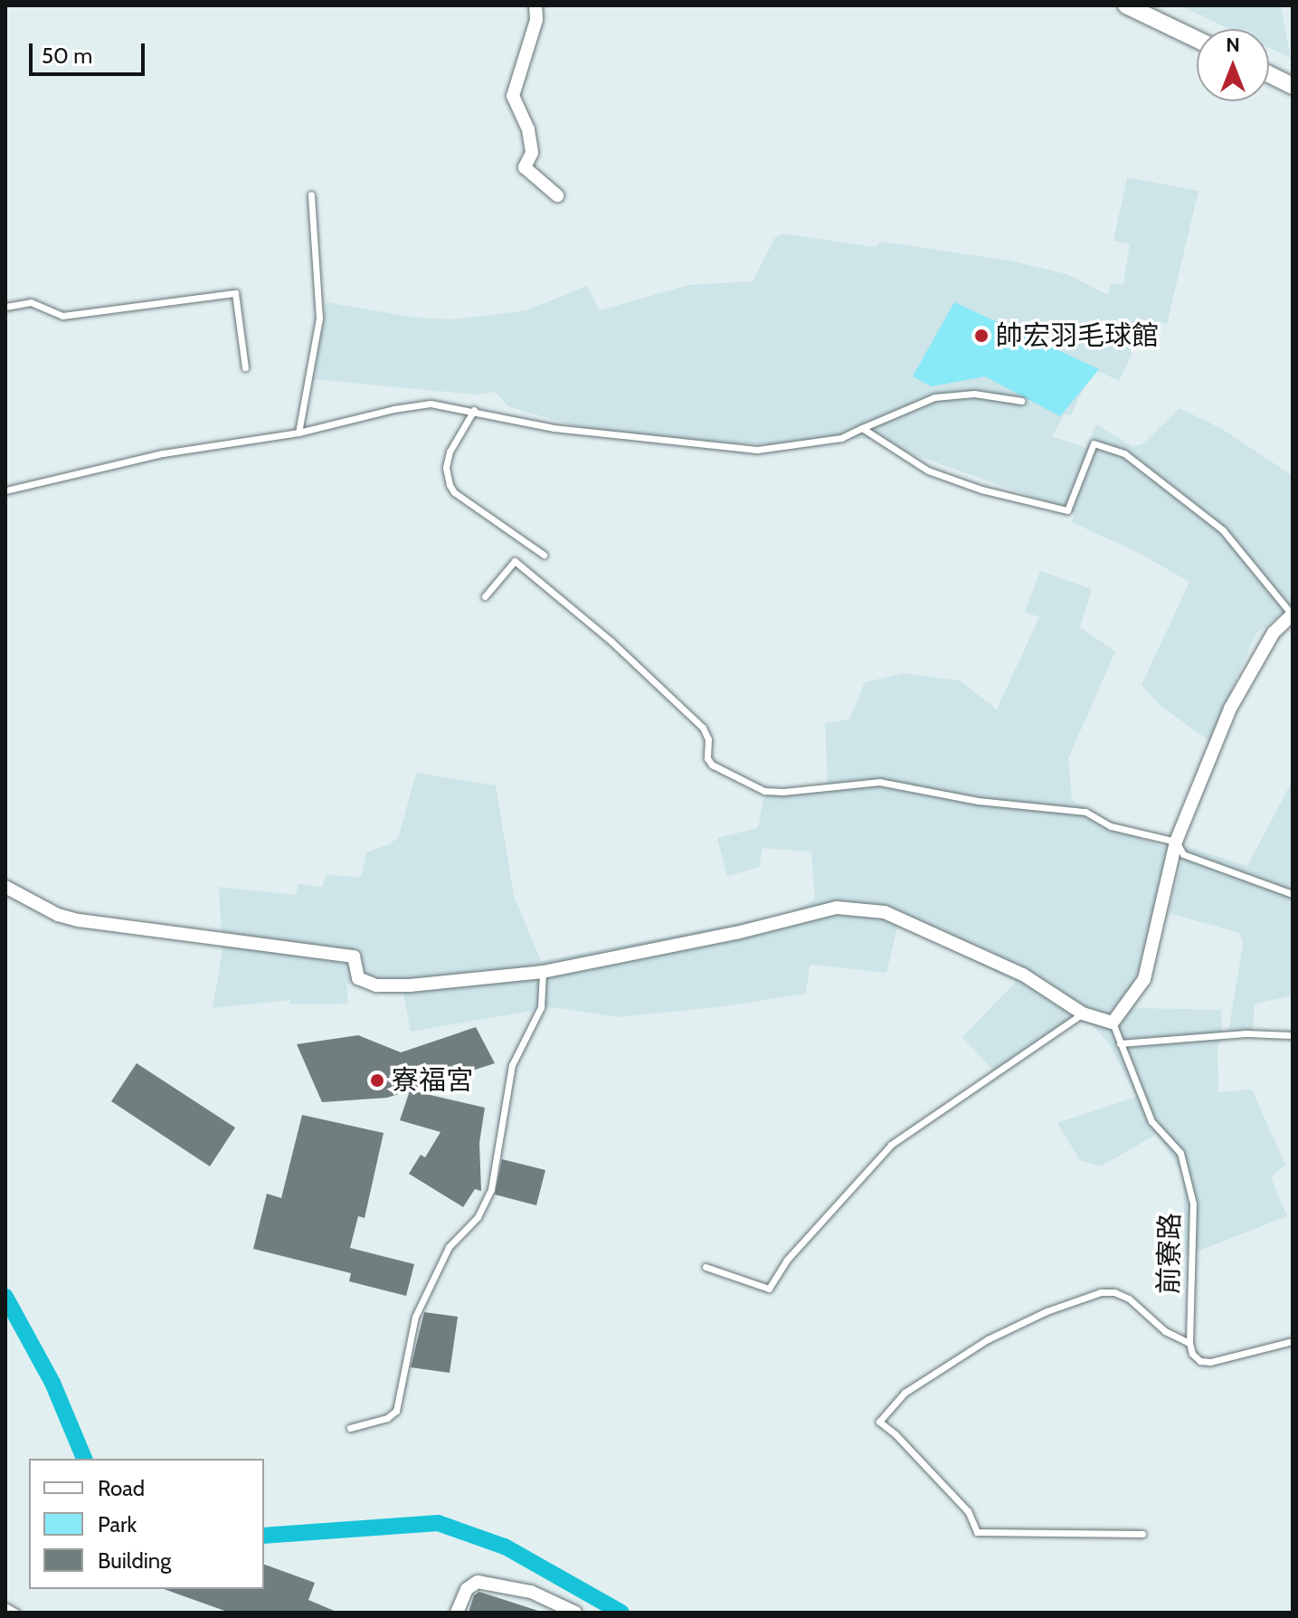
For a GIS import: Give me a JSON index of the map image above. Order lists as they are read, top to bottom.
{
  "streets": {
    "lane": ["前寮路"]
  },
  "places": ["帥宏羽毛球館", "寮福宮"],
  "legend": ["Road", "Park", "Building"],
  "scale_bar": "50 m",
  "north": "top"
}
